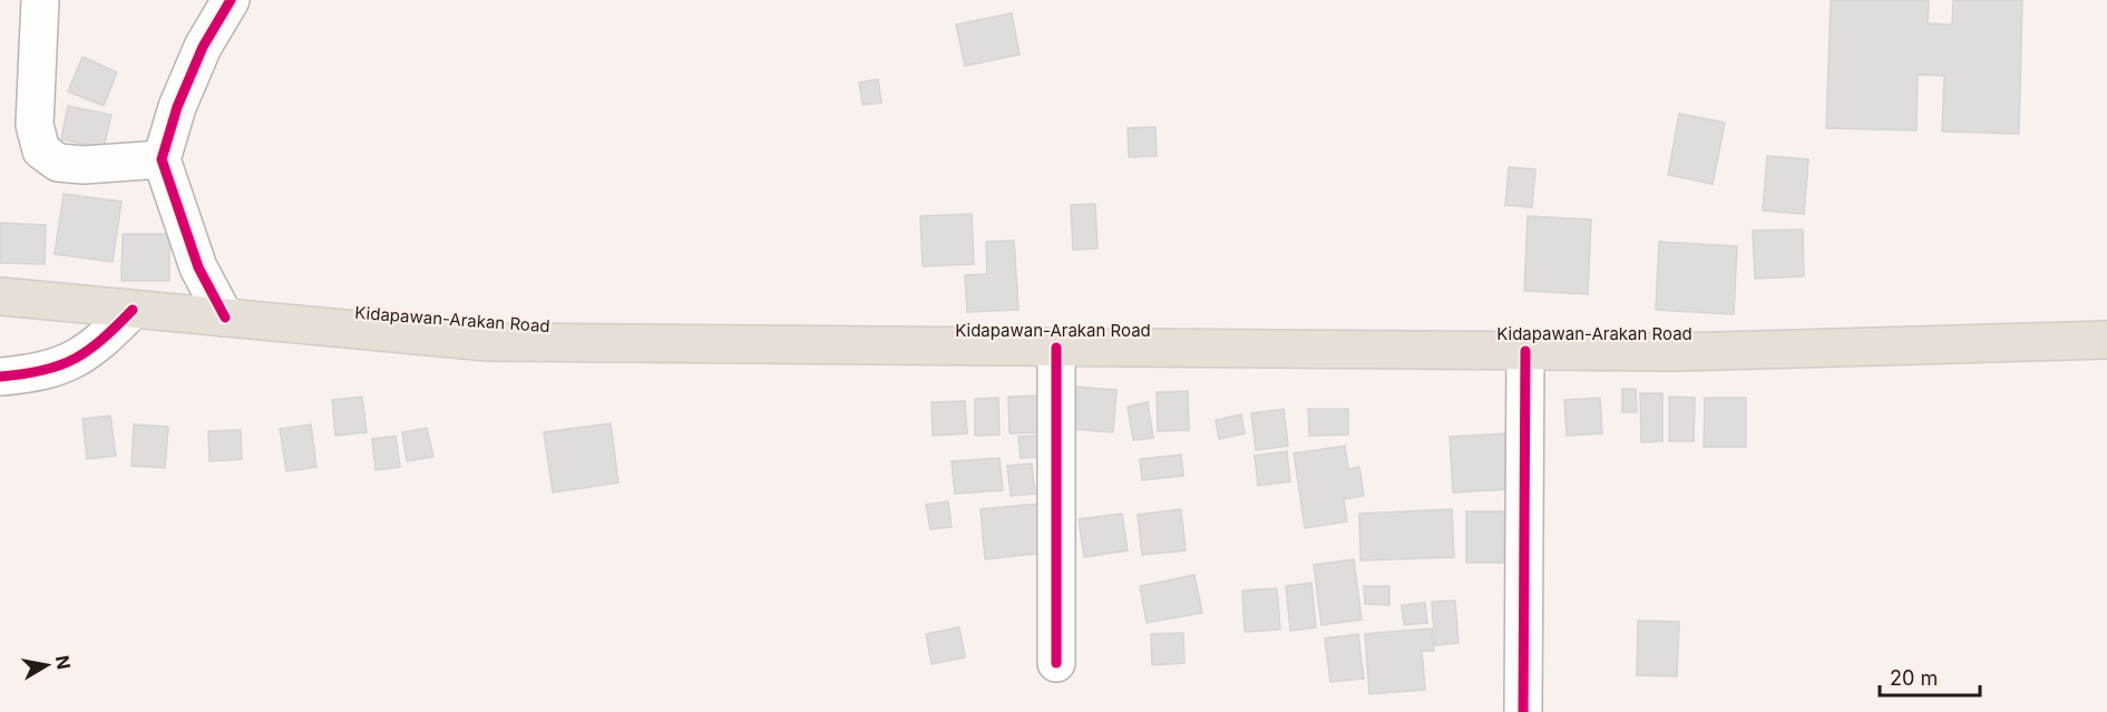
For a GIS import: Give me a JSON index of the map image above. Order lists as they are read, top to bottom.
{
  "streets": {
    "main road": ["Kidapawan-Arakan Road"]
  },
  "scale_bar": "20 m",
  "north": "right"
}
